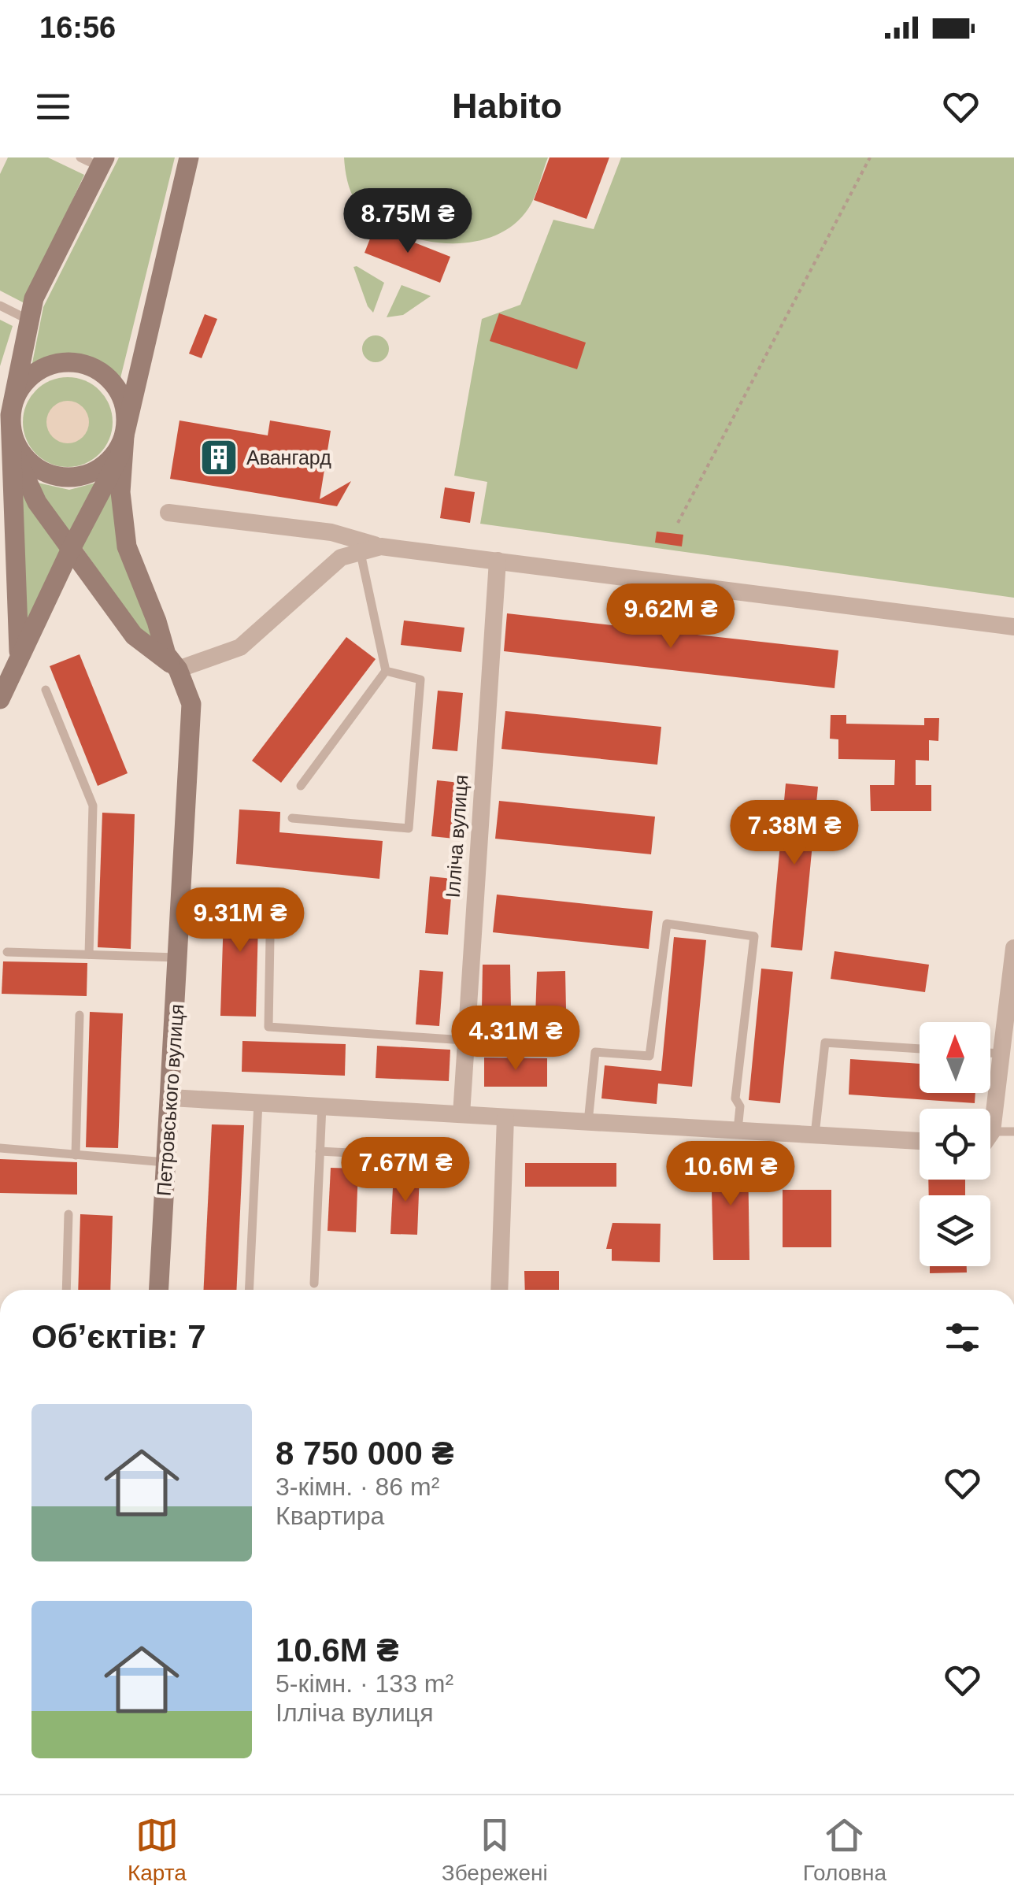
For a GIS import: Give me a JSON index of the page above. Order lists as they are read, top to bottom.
{
  "streets": {
    "main road": ["Петровського вулиця"],
    "street": ["Ілліча вулиця"]
  },
  "places": {
    "building": ["Авангард"]
  },
  "north": "top",
  "page": {
    "status": "16:56",
    "header": "Habito",
    "price": [
      "8.75M ₴",
      "9.62M ₴",
      "7.38M ₴",
      "9.31M ₴",
      "4.31M ₴",
      "7.67M ₴",
      "10.6M ₴"
    ],
    "heading": "Об’єктів: 7",
    "list": [
      {
        "name": "8 750 000 ₴",
        "note": "3-кімн. · 86 m² · Квартира"
      },
      {
        "name": "10.6M ₴",
        "note": "5-кімн. · 133 m² · Ілліча вулиця"
      }
    ],
    "tabs": ["Карта", "Збережені", "Головна"]
  }
}
